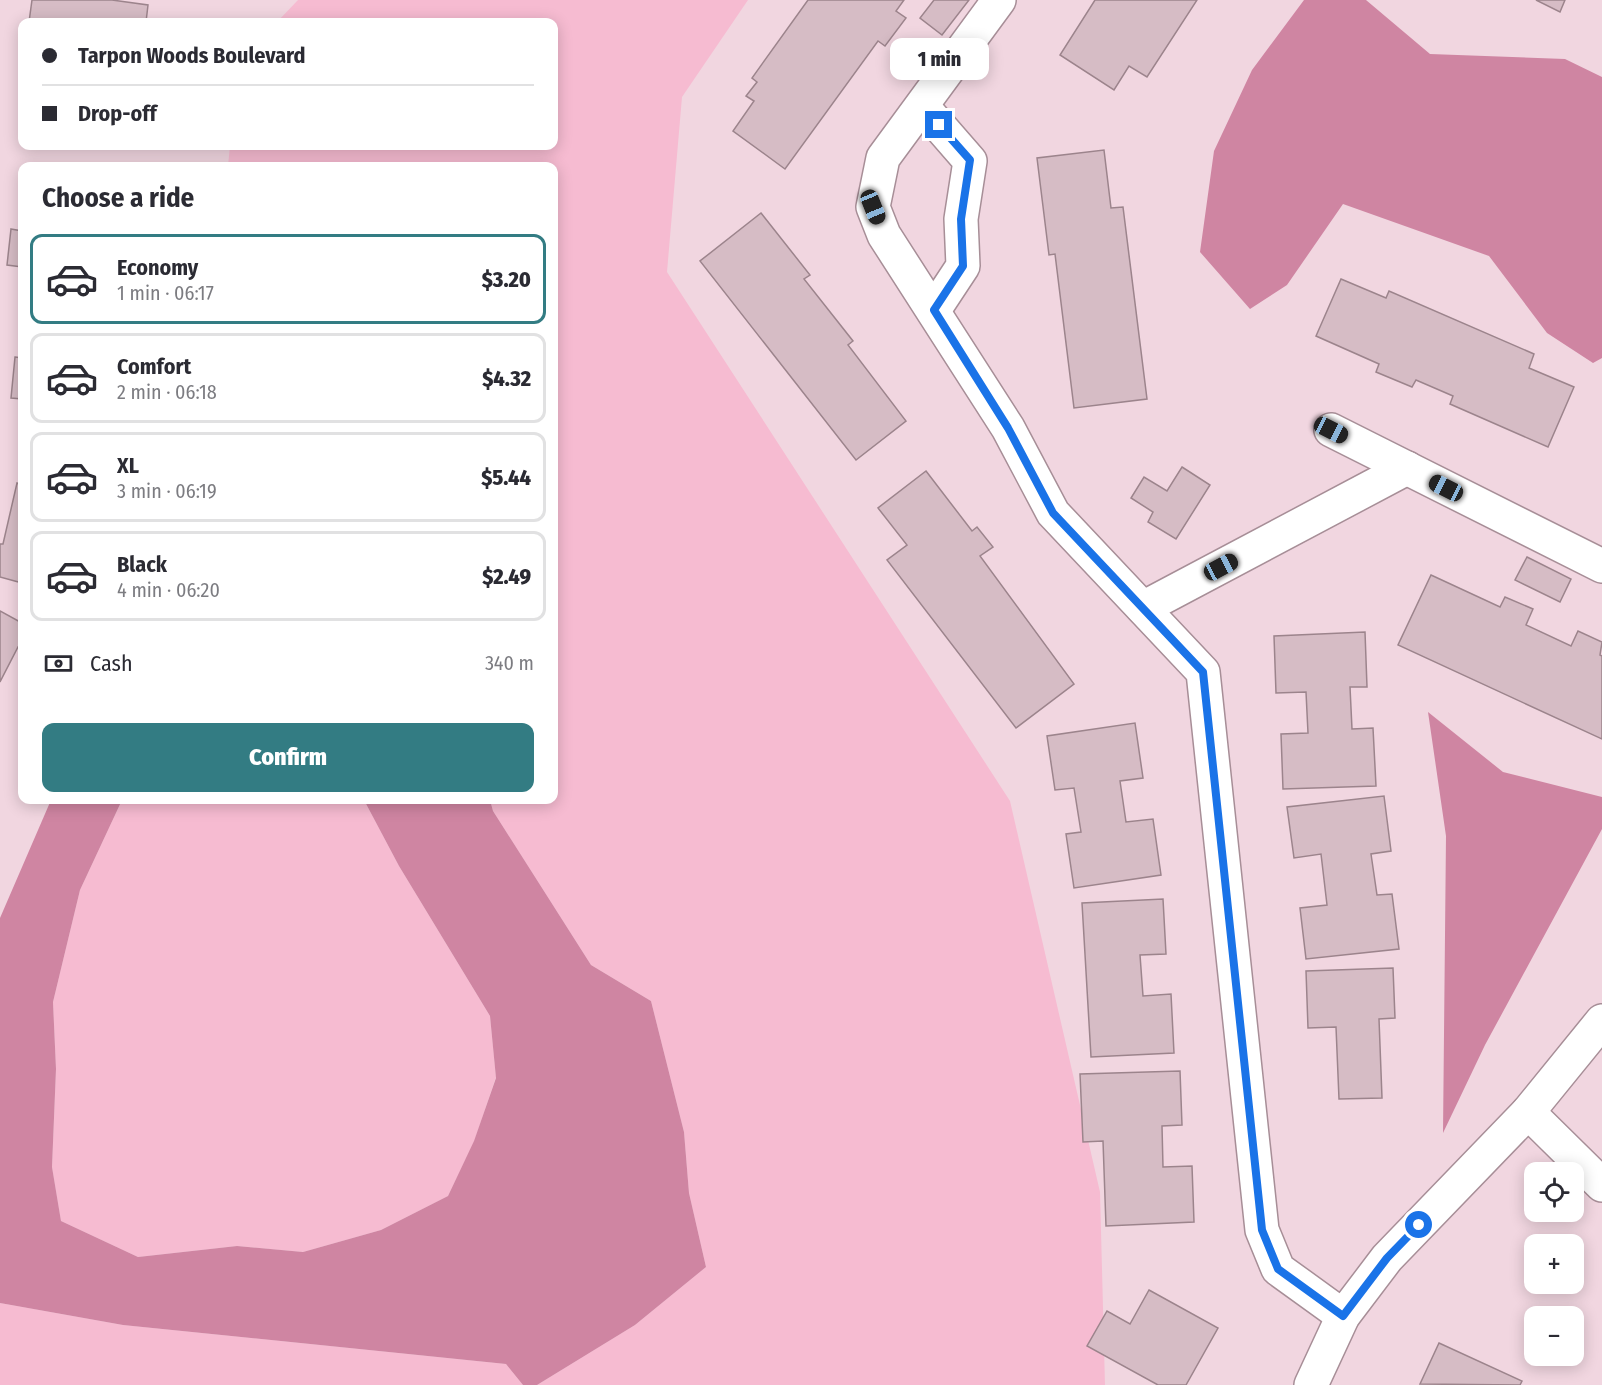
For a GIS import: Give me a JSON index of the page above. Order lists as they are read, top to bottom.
{
  "page": {
    "banner": ["Tarpon Woods Boulevard", "Drop-off"],
    "bubble": "1 min",
    "heading": "Choose a ride",
    "list": [
      {
        "name": "Economy",
        "note": "1 min · 06:17",
        "value": "$3.20"
      },
      {
        "name": "Comfort",
        "note": "2 min · 06:18",
        "value": "$4.32"
      },
      {
        "name": "XL",
        "note": "3 min · 06:19",
        "value": "$5.44"
      },
      {
        "name": "Black",
        "note": "4 min · 06:20",
        "value": "$2.49"
      }
    ],
    "pay": ["Cash", "340 m"],
    "buttons": "Confirm",
    "map_buttons": ["+", "−"]
  }
}
